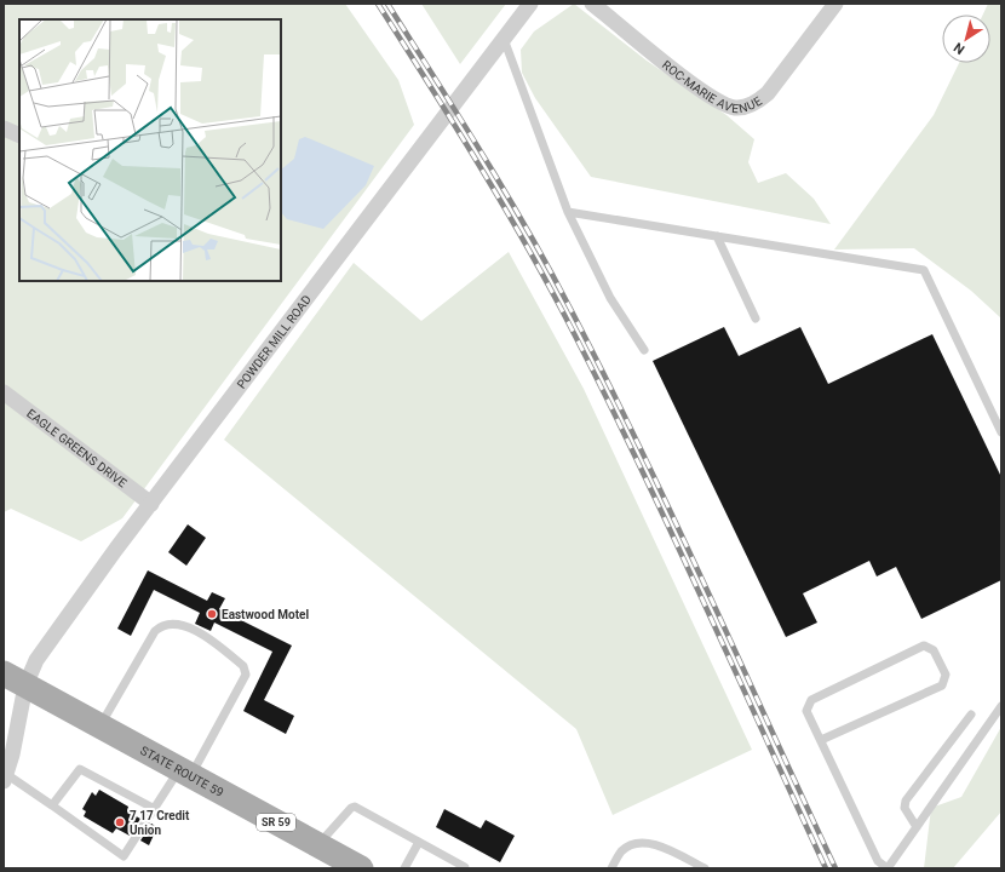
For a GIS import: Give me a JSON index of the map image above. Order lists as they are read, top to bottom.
{
  "streets": {
    "main road": ["STATE ROUTE 59", "SR 59"],
    "street": ["ROC-MARIE AVENUE", "POWDER MILL ROAD", "EAGLE GREENS DRIVE"]
  },
  "crossings": [
    ["POWDER MILL ROAD", "EAGLE GREENS DRIVE"],
    ["POWDER MILL ROAD", "STATE ROUTE 59"]
  ],
  "places": ["Eastwood Motel", "7 17 Credit Union"],
  "north": "bottom left"
}
